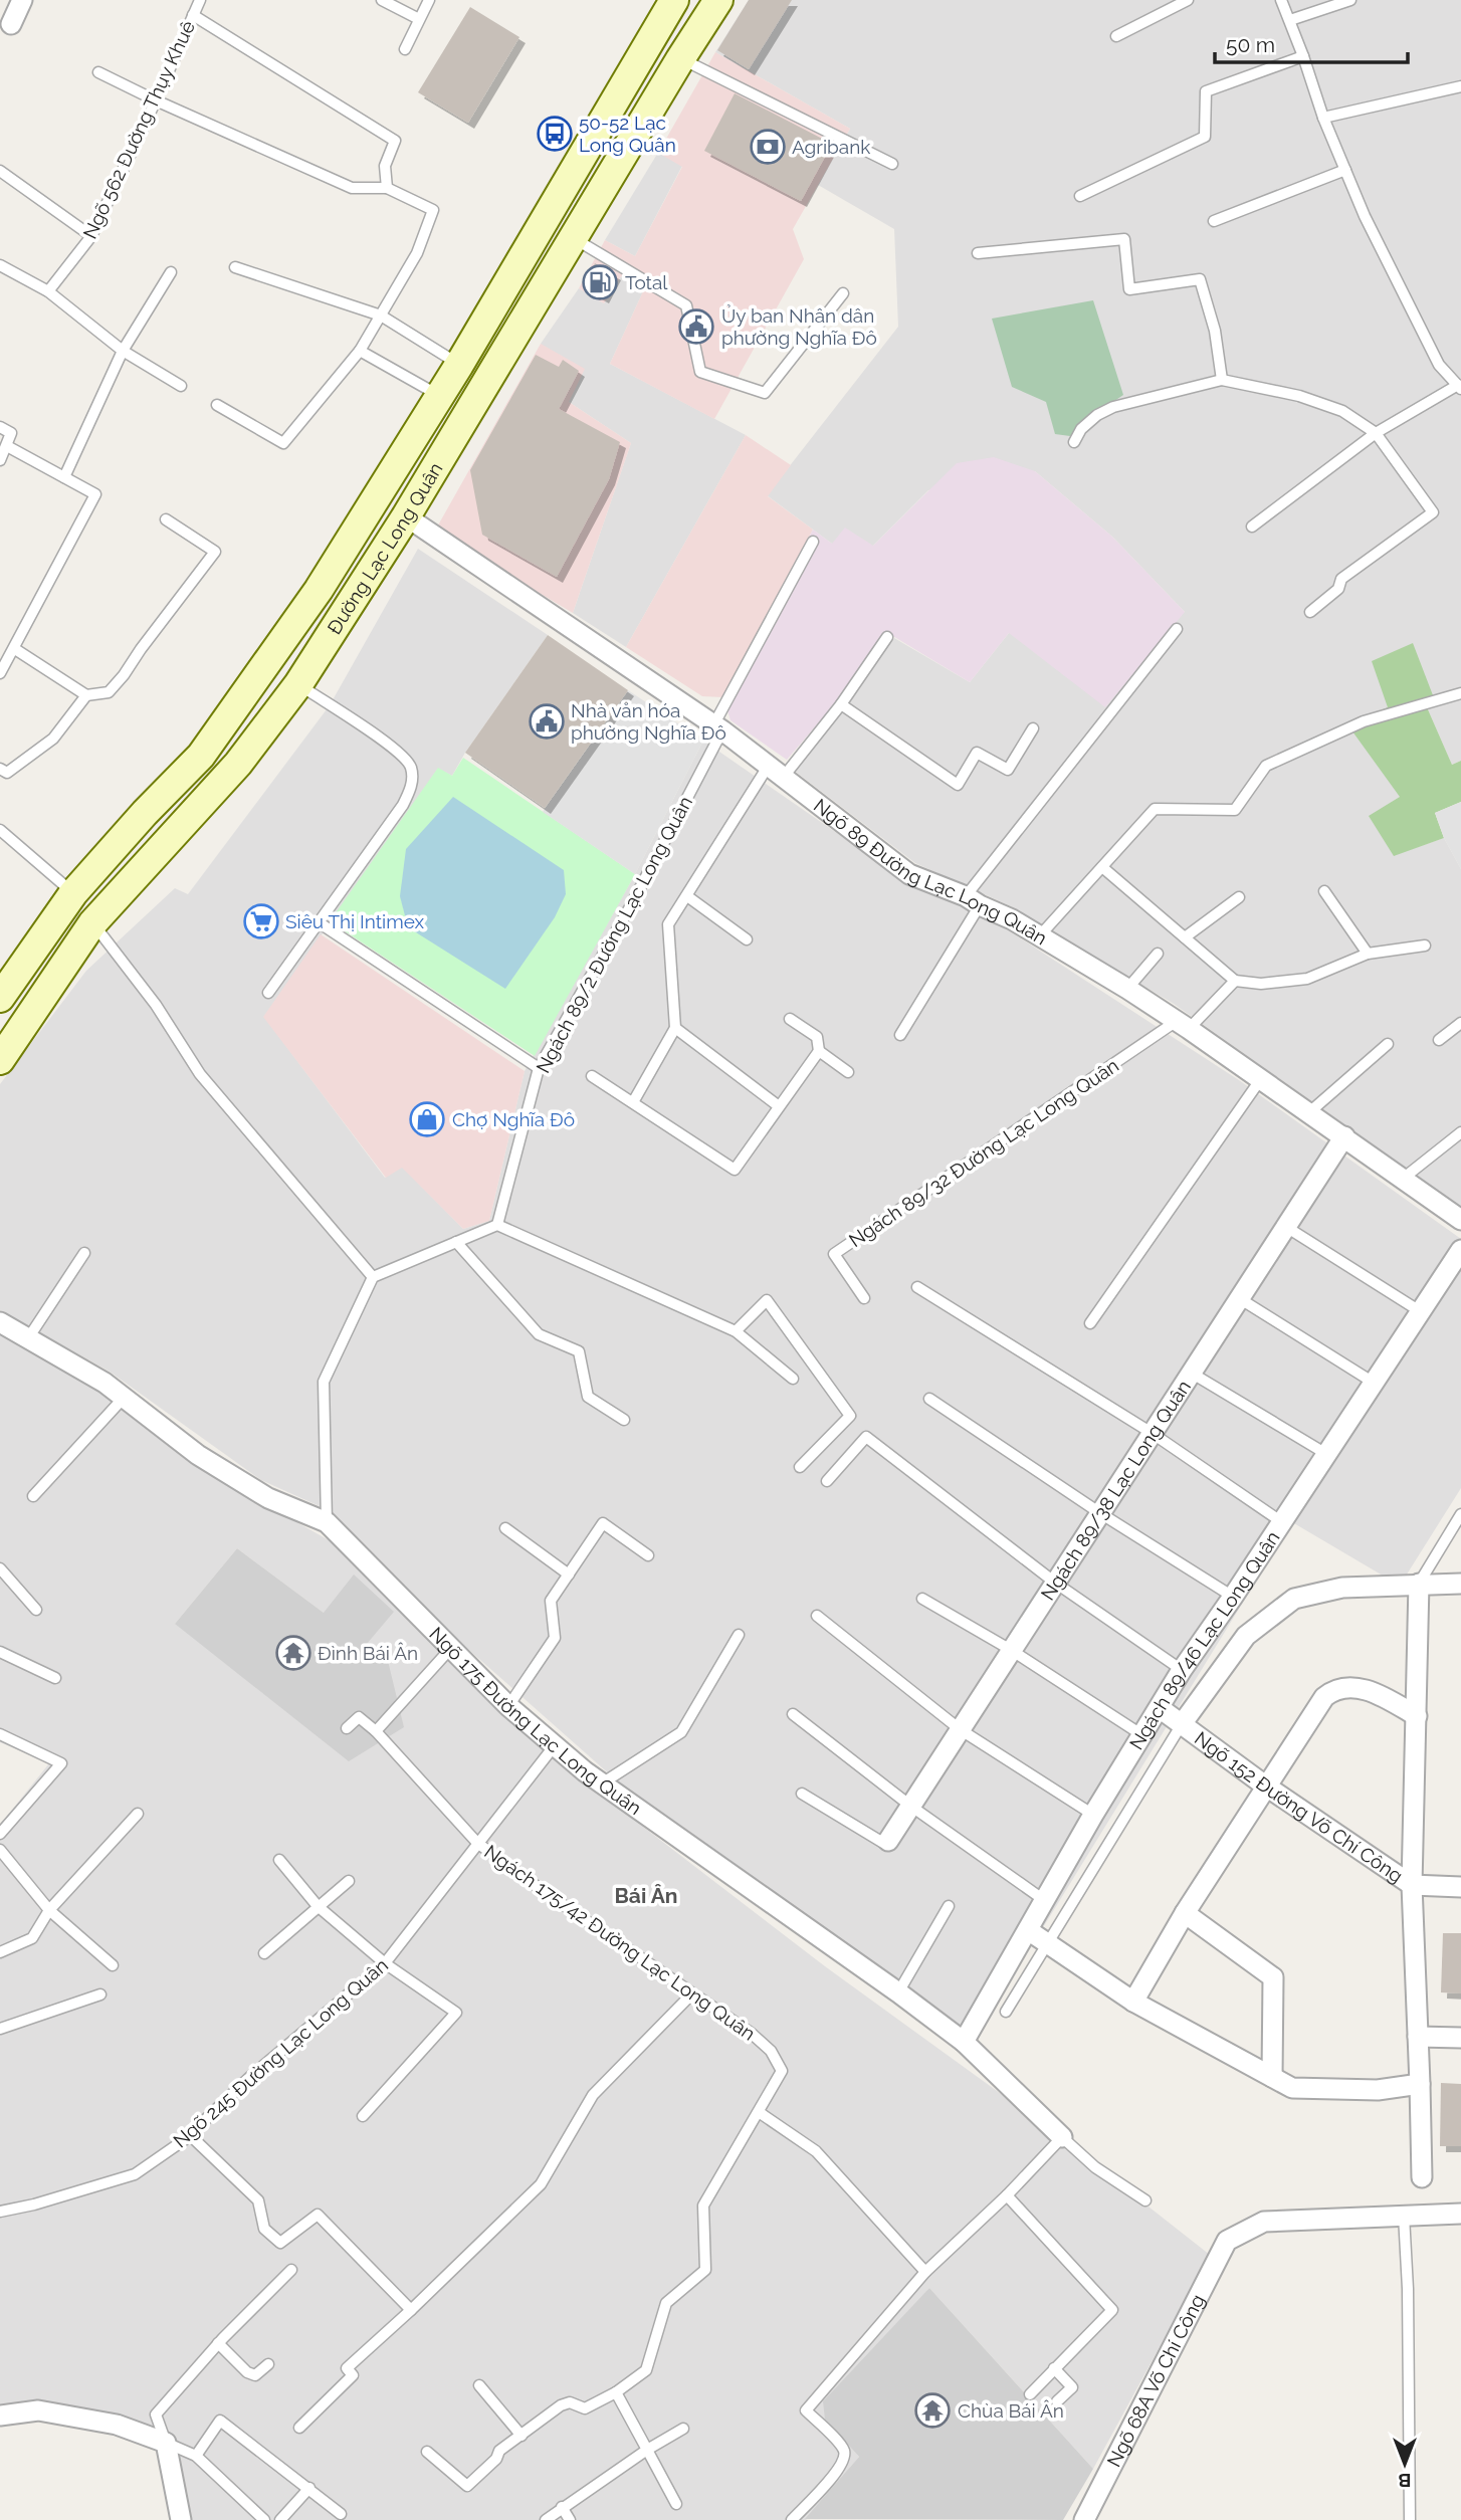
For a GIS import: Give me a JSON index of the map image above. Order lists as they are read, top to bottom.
{
  "streets": {
    "main road": ["Đường Lạc Long Quân"],
    "street": [
      "Ngõ 89 Đường Lạc Long Quân",
      "Ngách 89/38 Lạc Long Quân",
      "Ngách 89/46 Lạc Long Quân",
      "Ngõ 175 Đường Lạc Long Quân",
      "Ngõ 152 Đường Võ Chí Công",
      "Ngõ 68A Võ Chí Công"
    ],
    "lane": [
      "Ngõ 562 Đường Thụy Khuê",
      "Ngách 89/2 Đường Lạc Long Quân",
      "Ngách 89/32 Đường Lạc Long Quân",
      "Ngách 175/42 Đường Lạc Long Quân",
      "Ngõ 245 Đường Lạc Long Quân"
    ]
  },
  "crossings": [
    ["Đường Lạc Long Quân", "Ngõ 89 Đường Lạc Long Quân"],
    ["Ngõ 89 Đường Lạc Long Quân", "Ngách 89/2 Đường Lạc Long Quân"],
    ["Ngõ 89 Đường Lạc Long Quân", "Ngách 89/32 Đường Lạc Long Quân"],
    ["Ngõ 89 Đường Lạc Long Quân", "Ngách 89/38 Lạc Long Quân"],
    ["Ngách 89/46 Lạc Long Quân", "Ngõ 175 Đường Lạc Long Quân"],
    ["Ngách 89/46 Lạc Long Quân", "Ngõ 152 Đường Võ Chí Công"],
    ["Ngõ 175 Đường Lạc Long Quân", "Ngõ 245 Đường Lạc Long Quân"],
    ["Ngách 175/42 Đường Lạc Long Quân", "Ngõ 245 Đường Lạc Long Quân"]
  ],
  "districts": ["Bái Ân"],
  "places": {
    "bus stop": ["50-52 Lạc Long Quân"],
    "bank": ["Agribank"],
    "fuel station": ["Total"],
    "public building": ["Ủy ban Nhân dân phường Nghĩa Đô", "Nhà văn hóa phường Nghĩa Đô"],
    "supermarket": ["Siêu Thị Intimex"],
    "shop": ["Chợ Nghĩa Đô"],
    "temple": ["Đình Bái Ân", "Chùa Bái Ân"]
  },
  "scale_bar": "50 m",
  "north": "bottom"
}
